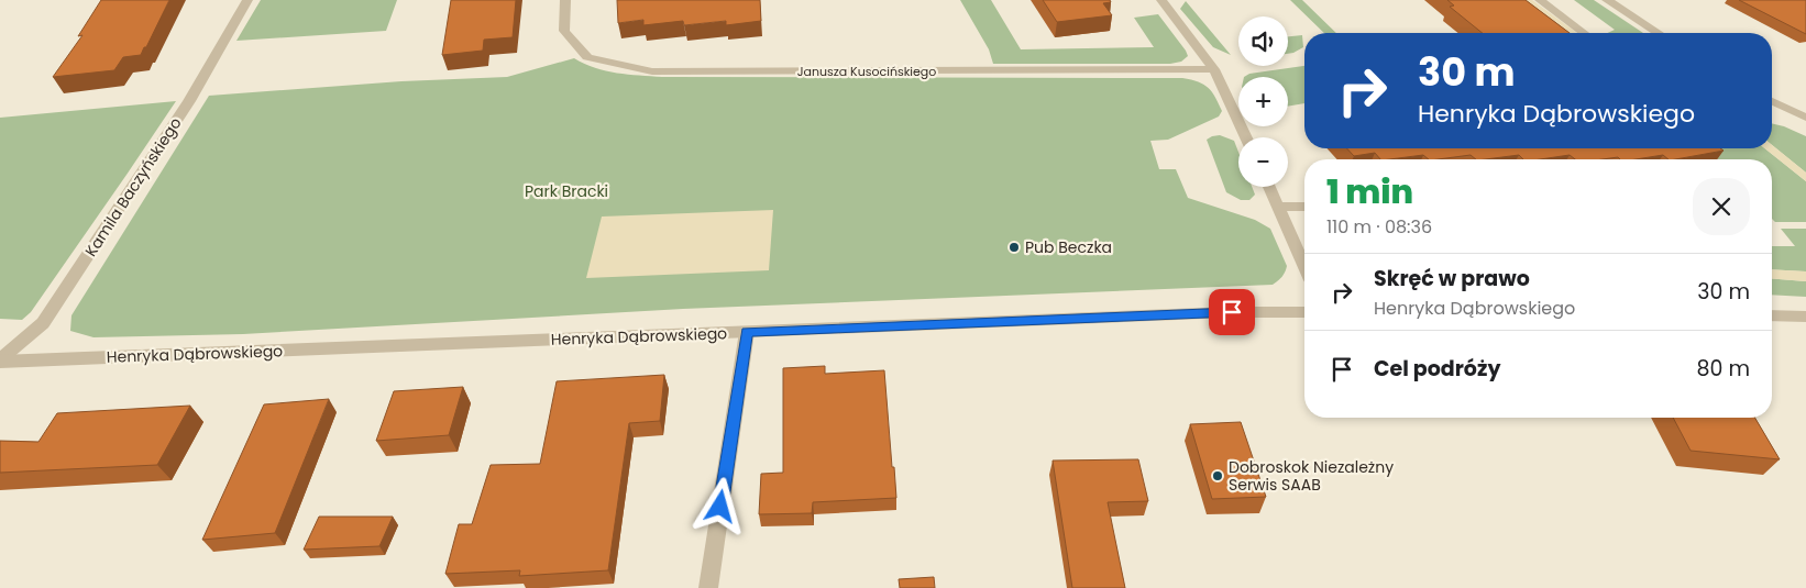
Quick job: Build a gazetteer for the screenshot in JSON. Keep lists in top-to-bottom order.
{
  "streets": {
    "street": ["Janusza Kusocińskiego", "Kamila Baczyńskiego", "Henryka Dąbrowskiego"]
  },
  "crossings": [
    ["Kamila Baczyńskiego", "Henryka Dąbrowskiego"]
  ],
  "parks": ["Park Bracki"],
  "places": ["Pub Beczka", "Dobroskok Niezależny Serwis SAAB"],
  "page": {
    "map_buttons": ["+", "−"],
    "turn": ["30 m", "Henryka Dąbrowskiego"],
    "heading": ["1 min", "110 m · 08:36"],
    "list": [
      {
        "name": "Skręć w prawo",
        "note": "Henryka Dąbrowskiego",
        "value": "30 m"
      },
      {
        "name": "Cel podróży",
        "value": "80 m"
      }
    ]
  }
}
